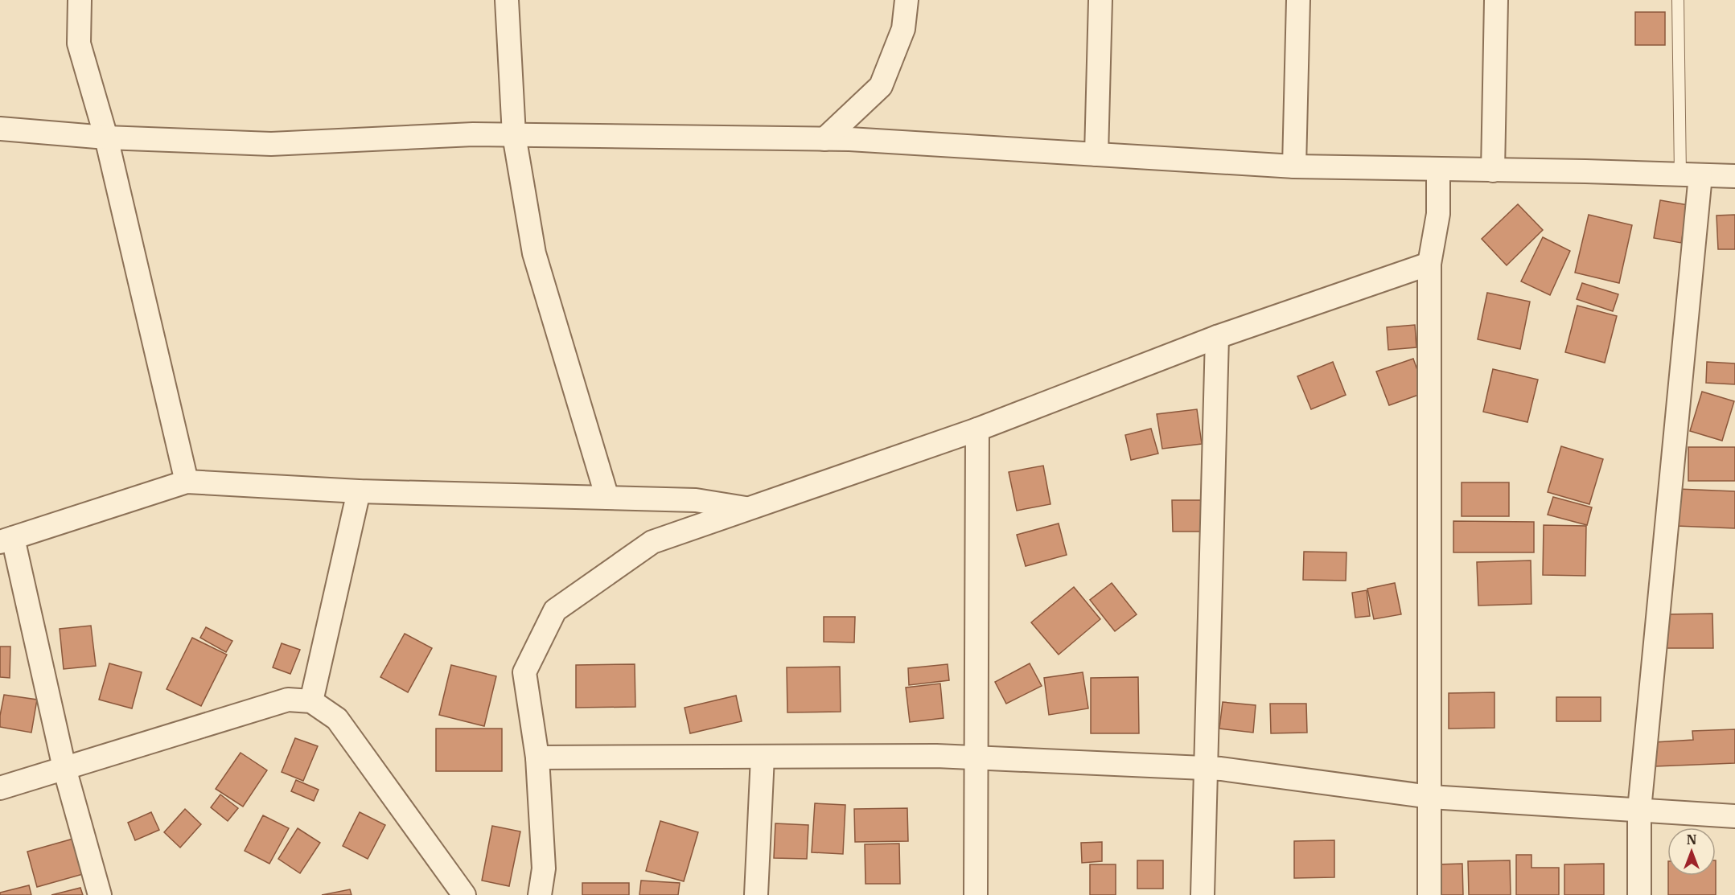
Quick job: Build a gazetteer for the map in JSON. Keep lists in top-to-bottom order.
{
  "north": "top"
}
